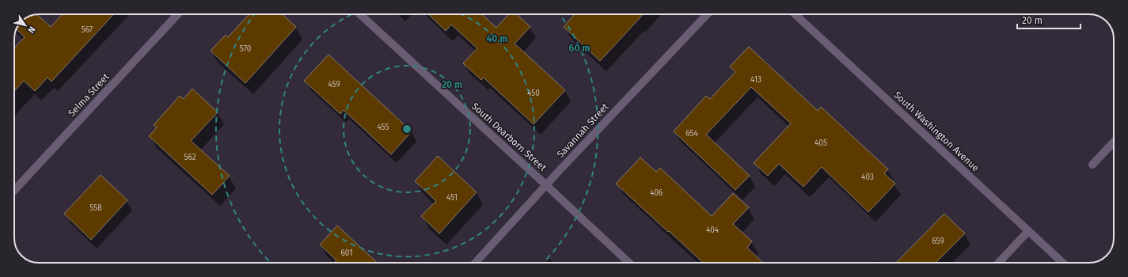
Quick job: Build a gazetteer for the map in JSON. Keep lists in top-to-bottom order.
{
  "streets": {
    "street": [
      "Selma Street",
      "Savannah Street",
      "South Washington Avenue",
      "South Dearborn Street"
    ]
  },
  "crossings": [
    ["Savannah Street", "South Dearborn Street"]
  ],
  "house_numbers": [
    "567",
    "570",
    "413",
    "459",
    "450",
    "455",
    "654",
    "405",
    "562",
    "403",
    "406",
    "451",
    "558",
    "404",
    "659",
    "601"
  ],
  "scale_bar": "20 m",
  "north": "bottom right",
  "rings": ["40 m", "60 m", "20 m"]
}
